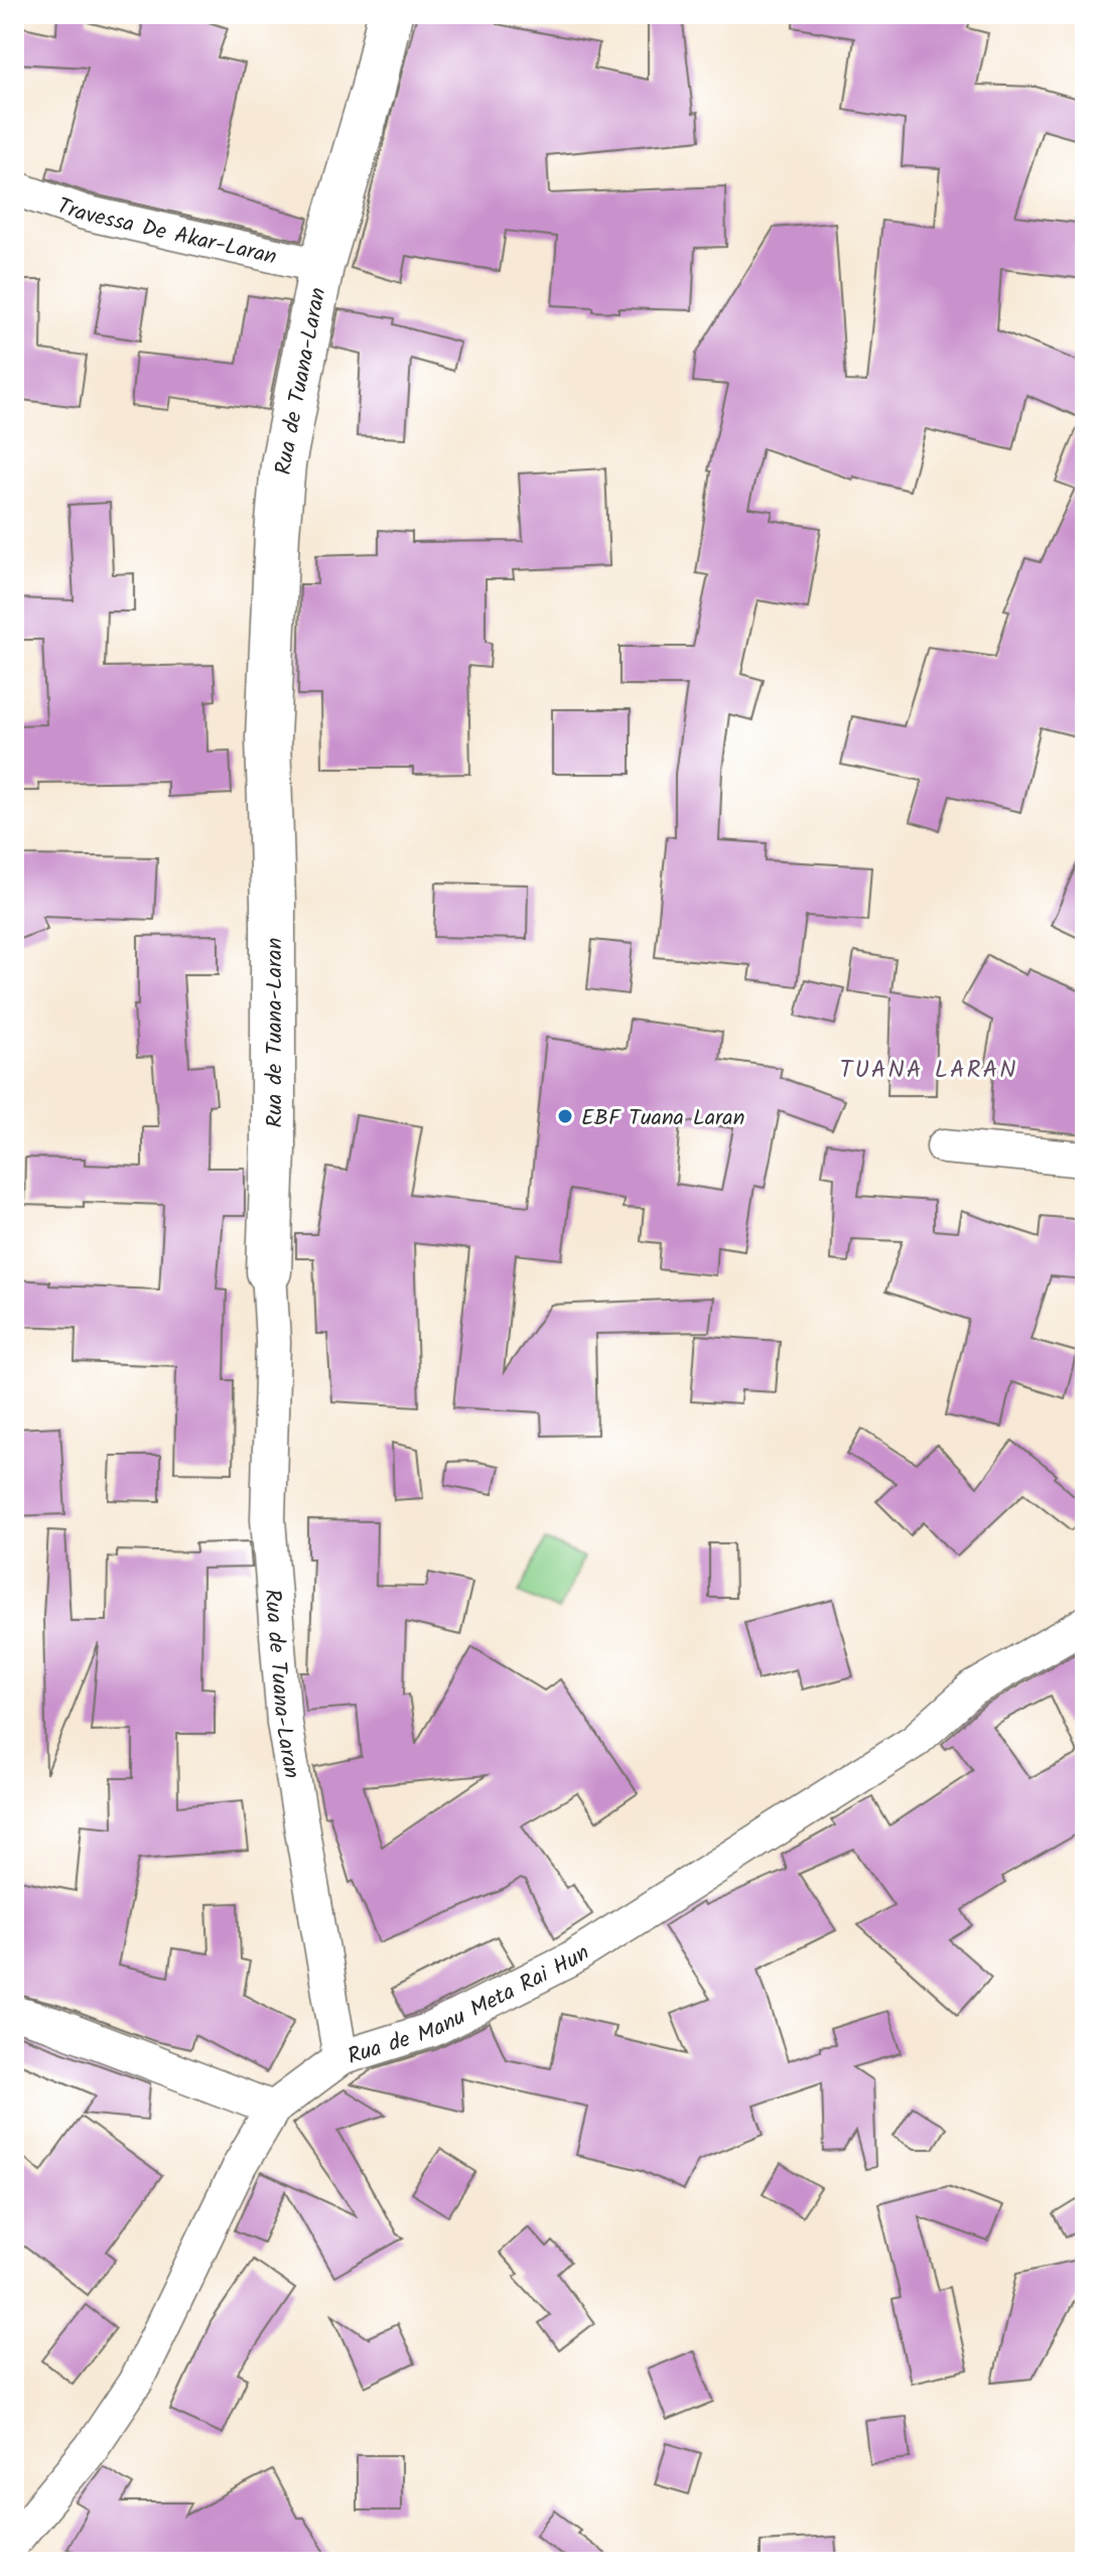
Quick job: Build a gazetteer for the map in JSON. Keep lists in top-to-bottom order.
{
  "streets": {
    "street": ["Travessa De Akar-Laran", "Rua de Tuana-Laran", "Rua de Manu Meta Rai Hun"]
  },
  "crossings": [
    ["Travessa De Akar-Laran", "Rua de Tuana-Laran"],
    ["Rua de Tuana-Laran", "Rua de Manu Meta Rai Hun"]
  ],
  "districts": ["TUANA LARAN"],
  "places": ["EBF Tuana Laran"]
}
